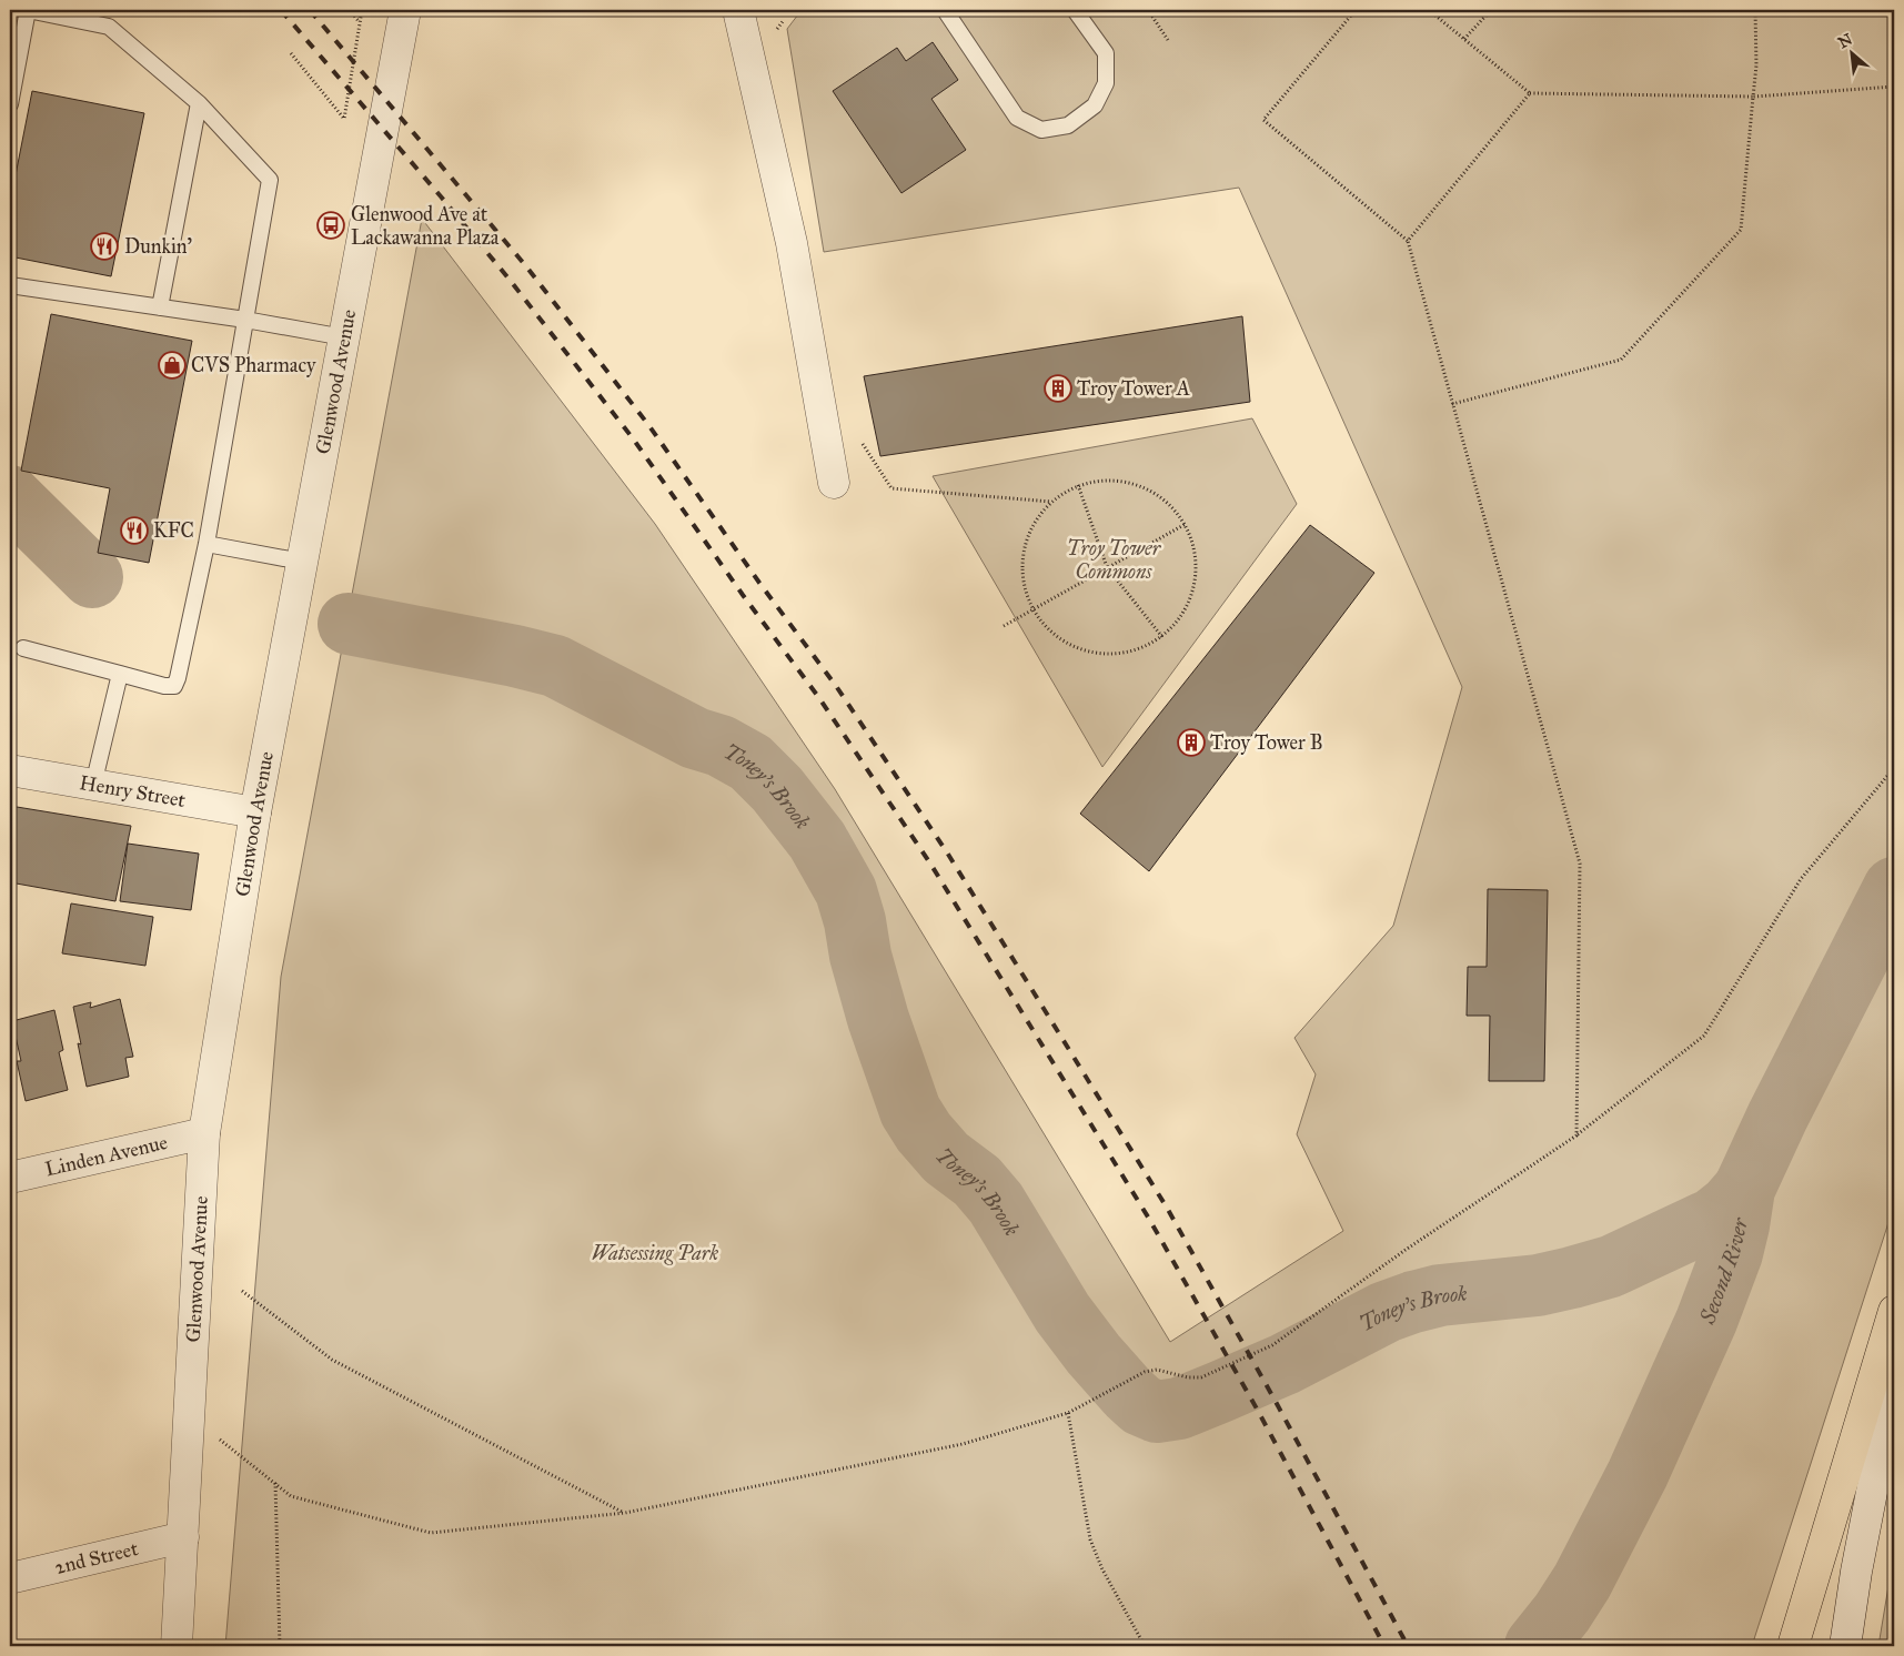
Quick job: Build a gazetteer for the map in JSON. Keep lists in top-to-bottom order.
{
  "streets": {
    "street": [
      "Glenwood Avenue",
      "Henry Street",
      "Linden Avenue",
      "2nd Street"
    ]
  },
  "crossings": [
    ["Glenwood Avenue", "Henry Street"],
    ["Glenwood Avenue", "Linden Avenue"],
    ["Glenwood Avenue", "2nd Street"]
  ],
  "water": ["Toney's Brook", "Second River"],
  "parks": ["Troy Tower Commons", "Watsessing Park"],
  "places": {
    "bus stop": ["Glenwood Ave at Lackawanna Plaza"],
    "restaurant": ["Dunkin'", "KFC"],
    "shop": ["CVS Pharmacy"],
    "building": ["Troy Tower A", "Troy Tower B"]
  },
  "north": "top left"
}
